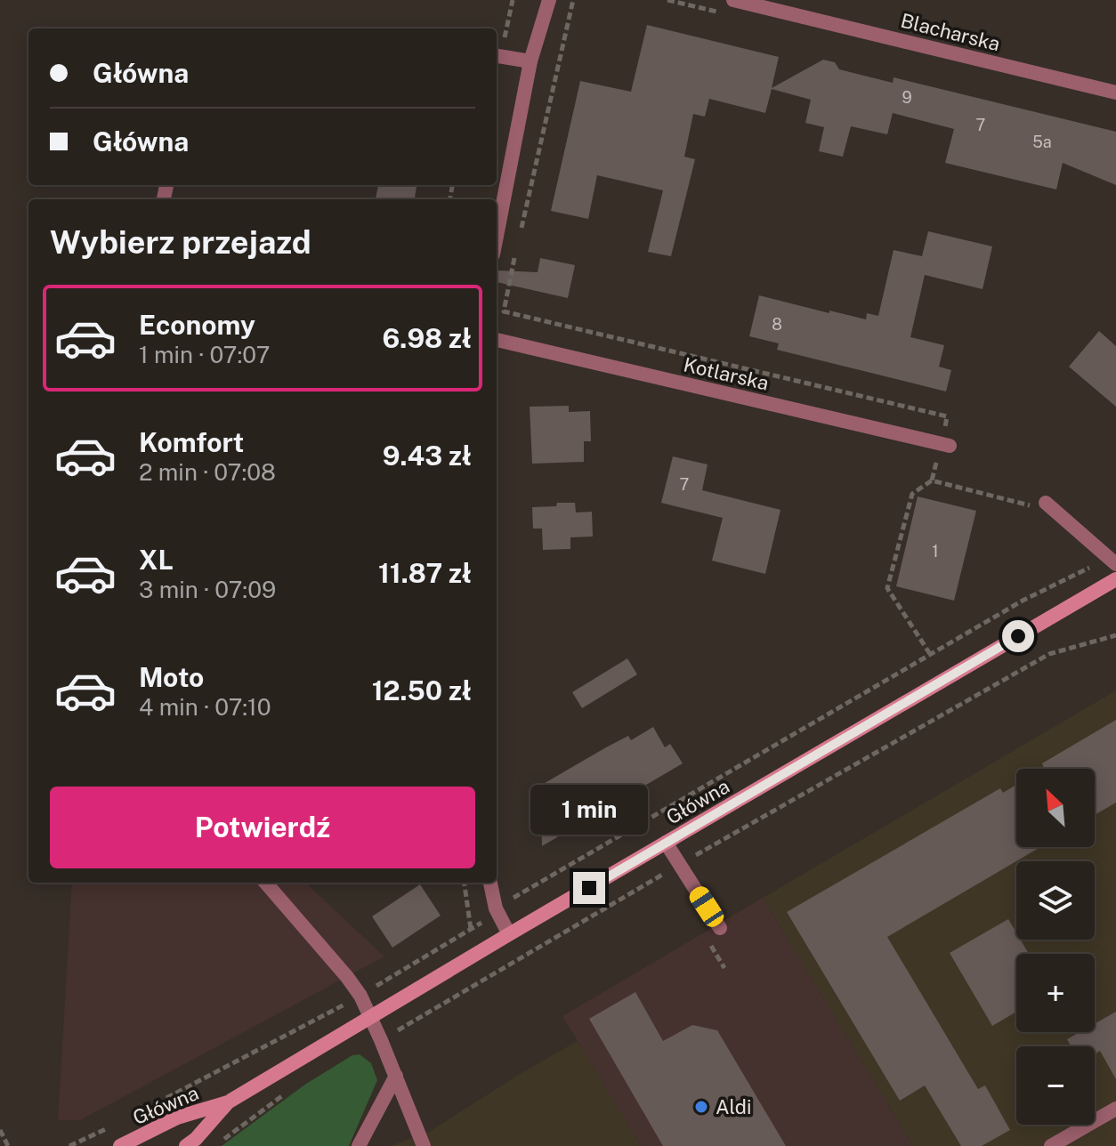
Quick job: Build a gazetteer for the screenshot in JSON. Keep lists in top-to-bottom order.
{
  "streets": {
    "street": ["Blacharska", "Kotlarska", "Główna"]
  },
  "places": ["Aldi"],
  "house_numbers": [
    "9",
    "7",
    "5a",
    "8",
    "7",
    "1"
  ],
  "north": "top left",
  "page": {
    "banner": ["Główna", "Główna"],
    "heading": "Wybierz przejazd",
    "list": [
      {
        "name": "Economy",
        "note": "1 min · 07:07",
        "value": "6.98 zł"
      },
      {
        "name": "Komfort",
        "note": "2 min · 07:08",
        "value": "9.43 zł"
      },
      {
        "name": "XL",
        "note": "3 min · 07:09",
        "value": "11.87 zł"
      },
      {
        "name": "Moto",
        "note": "4 min · 07:10",
        "value": "12.50 zł"
      }
    ],
    "map_buttons": ["+", "−"],
    "buttons": "Potwierdź",
    "bubble": "1 min"
  }
}
